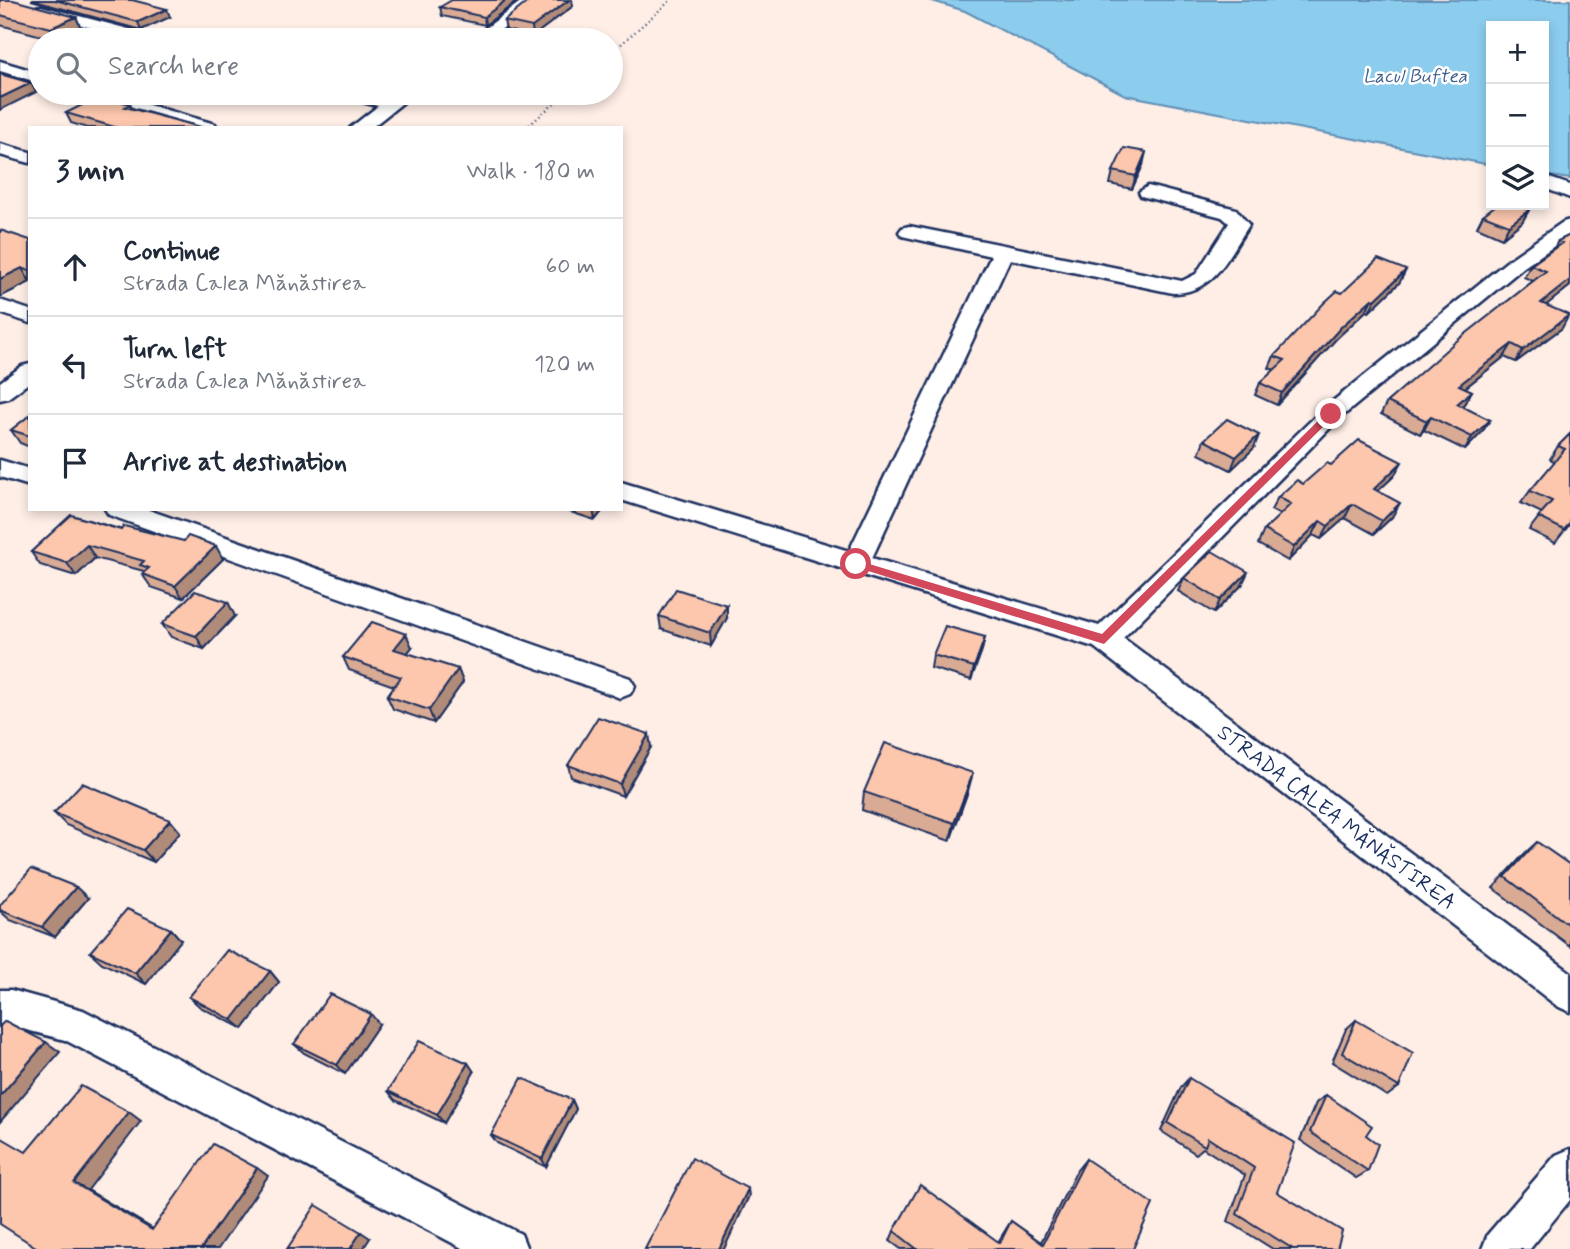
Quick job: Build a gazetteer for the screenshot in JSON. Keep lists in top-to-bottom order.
{
  "streets": {
    "street": ["STRADA CALEA MĂNĂSTIREA"]
  },
  "water": ["Lacul Buftea"],
  "page": {
    "map_buttons": ["+", "−"],
    "search": "Search here",
    "heading": ["3 min", "Walk · 180 m"],
    "list": [
      ["Continue", "Strada Calea Mănăstirea", "60 m"],
      ["Turn left", "Strada Calea Mănăstirea", "120 m"],
      "Arrive at destination"
    ]
  }
}
